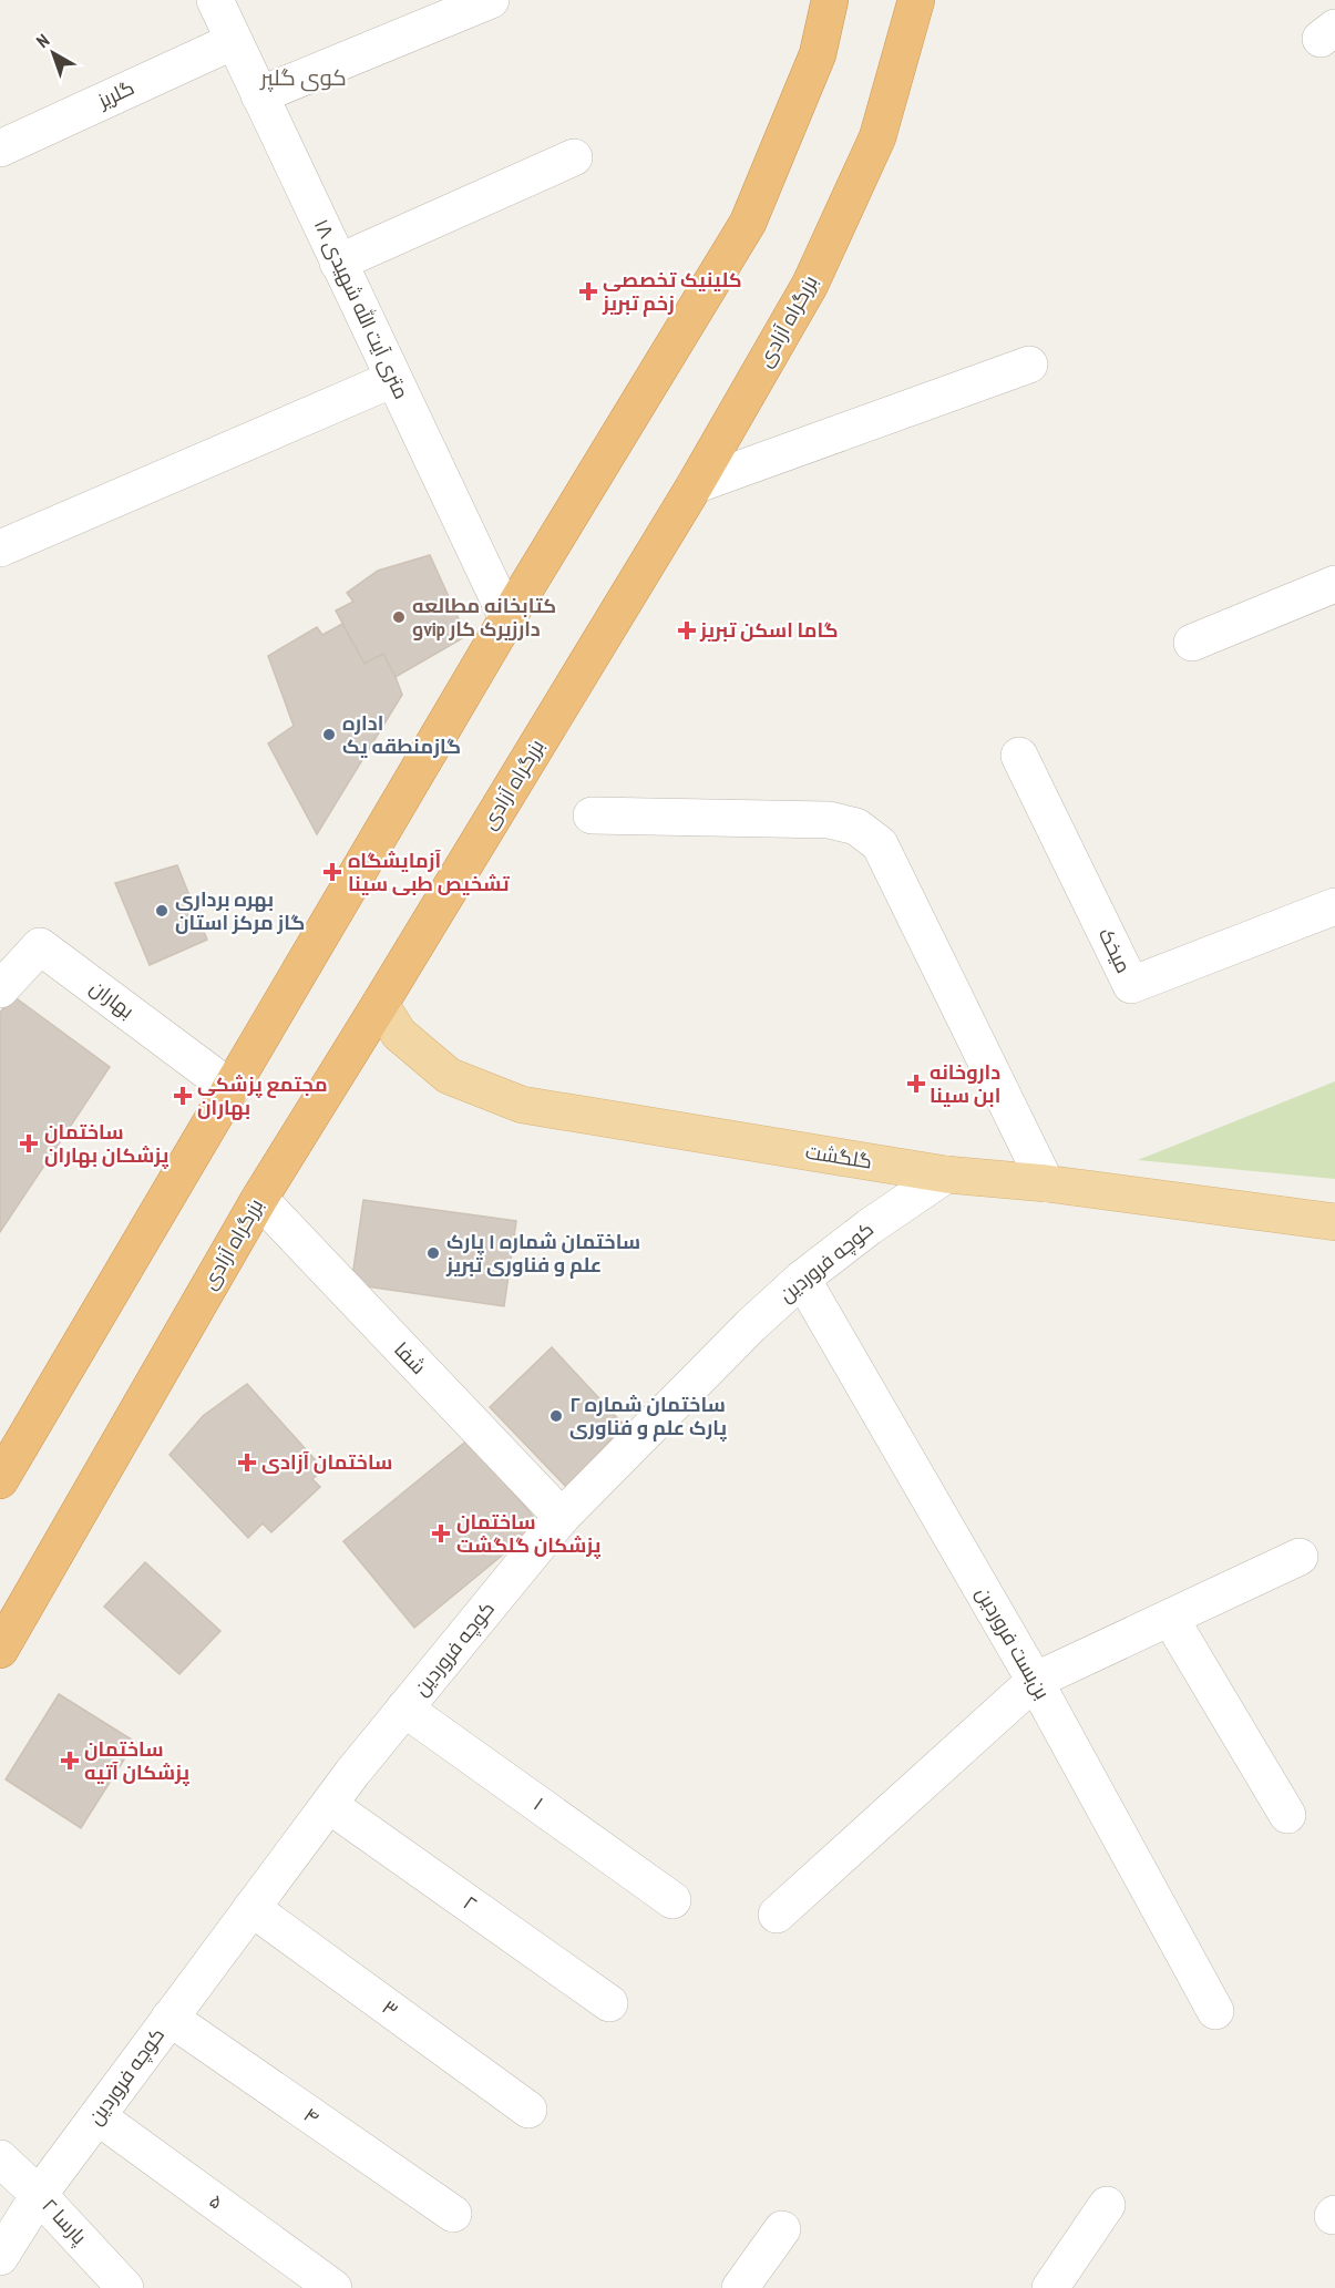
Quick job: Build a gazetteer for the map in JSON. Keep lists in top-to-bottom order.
{
  "streets": {
    "highway": ["بزرگراه آزادی"],
    "main road": ["گلگشت"],
    "street": [
      "گلریز",
      "۱۸ متری آیت الله شهیدی",
      "میخک",
      "بهاران",
      "کوچه فروردین",
      "شفا",
      "بن‌بست فروردین",
      "۱",
      "۲",
      "۳",
      "۴",
      "۵",
      "پارسا ۲"
    ]
  },
  "crossings": [
    ["گلریز", "۱۸ متری آیت الله شهیدی"],
    ["بزرگراه آزادی", "گلگشت"],
    ["بزرگراه آزادی", "شفا"],
    ["گلگشت", "کوچه فروردین"],
    ["کوچه فروردین", "شفا"],
    ["کوچه فروردین", "بن‌بست فروردین"],
    ["کوچه فروردین", "۱"],
    ["کوچه فروردین", "۲"],
    ["کوچه فروردین", "۳"],
    ["کوچه فروردین", "۴"],
    ["کوچه فروردین", "۵"],
    ["کوچه فروردین", "پارسا ۲"]
  ],
  "districts": ["کوی گلپر"],
  "places": {
    "health": [
      "کلینیک تخصصی زخم تبریز",
      "گاما اسکن تبریز",
      "آزمایشگاه تشخیص طبی سینا",
      "داروخانه ابن سینا",
      "مجتمع پزشکی بهاران",
      "ساختمان پزشکان بهاران",
      "ساختمان آزادی",
      "ساختمان پزشکان گلگشت",
      "ساختمان پزشکان آتیه"
    ],
    "other": [
      "کتابخانه مطالعه وvip دارزیرک کار",
      "اداره گازمنطقه یک",
      "بهره برداری گاز مرکز استان",
      "ساختمان شماره ۱ پارک علم و فناوری تبریز",
      "ساختمان شماره ۲ پارک علم و فناوری"
    ]
  },
  "north": "top left"
}
